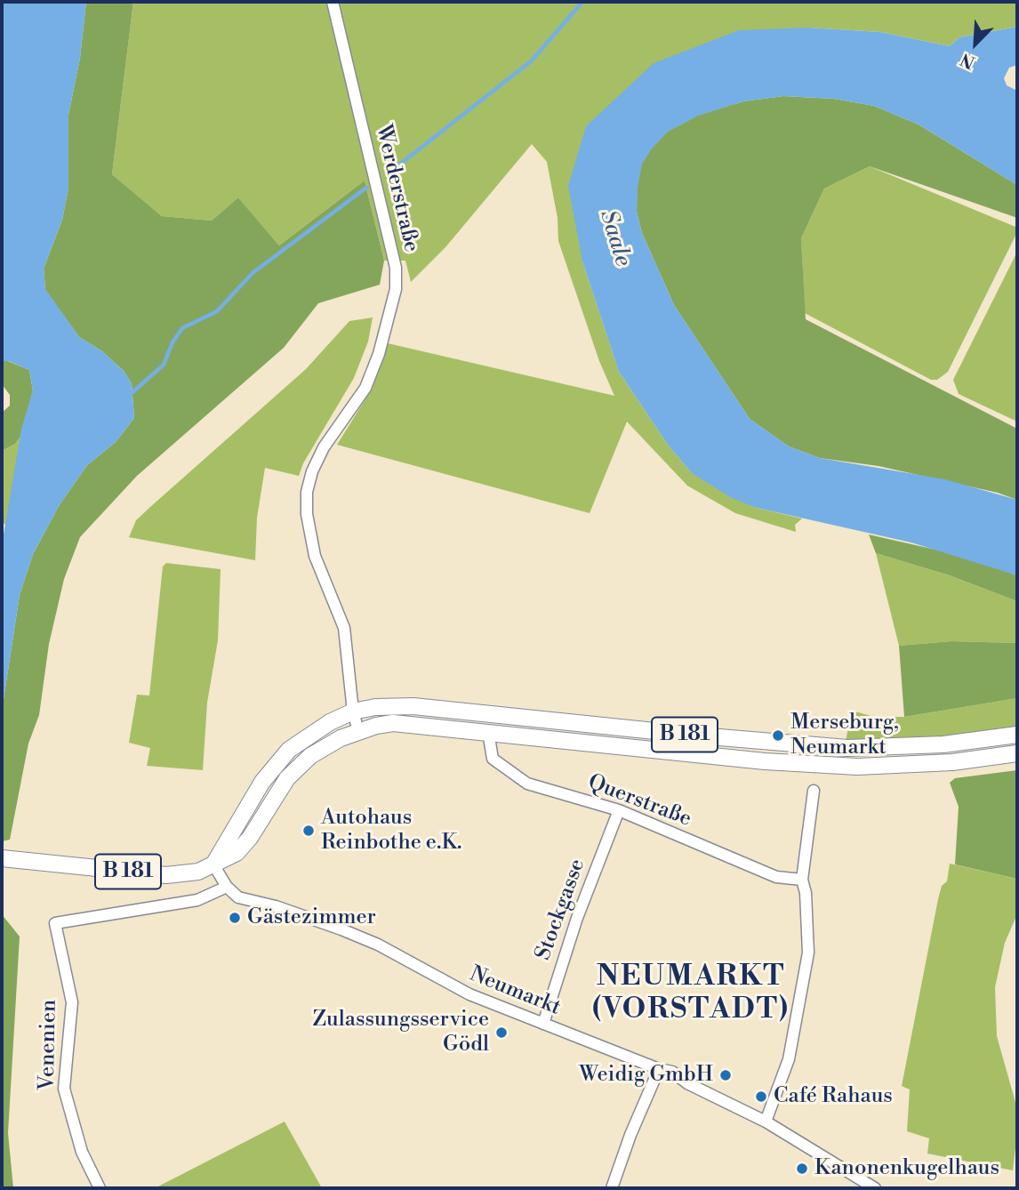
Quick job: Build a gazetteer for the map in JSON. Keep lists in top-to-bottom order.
{
  "streets": {
    "main road": ["B 181"],
    "street": [
      "Werderstraße",
      "Querstraße",
      "Stockgasse",
      "Neumarkt",
      "Venenien"
    ]
  },
  "crossings": [
    ["Werderstraße", "B 181"],
    ["B 181", "Querstraße"],
    ["Querstraße", "Stockgasse"],
    ["Stockgasse", "Neumarkt"],
    ["Neumarkt", "Venenien"]
  ],
  "districts": ["NEUMARKT (VORSTADT)"],
  "water": ["Saale"],
  "places": [
    "Merseburg, Neumarkt",
    "Autohaus Reinbothe e.K.",
    "Gästezimmer",
    "Zulassungsservice Gödl",
    "Weidig GmbH",
    "Café Rahaus",
    "Kanonenkugelhaus"
  ],
  "north": "bottom left"
}
